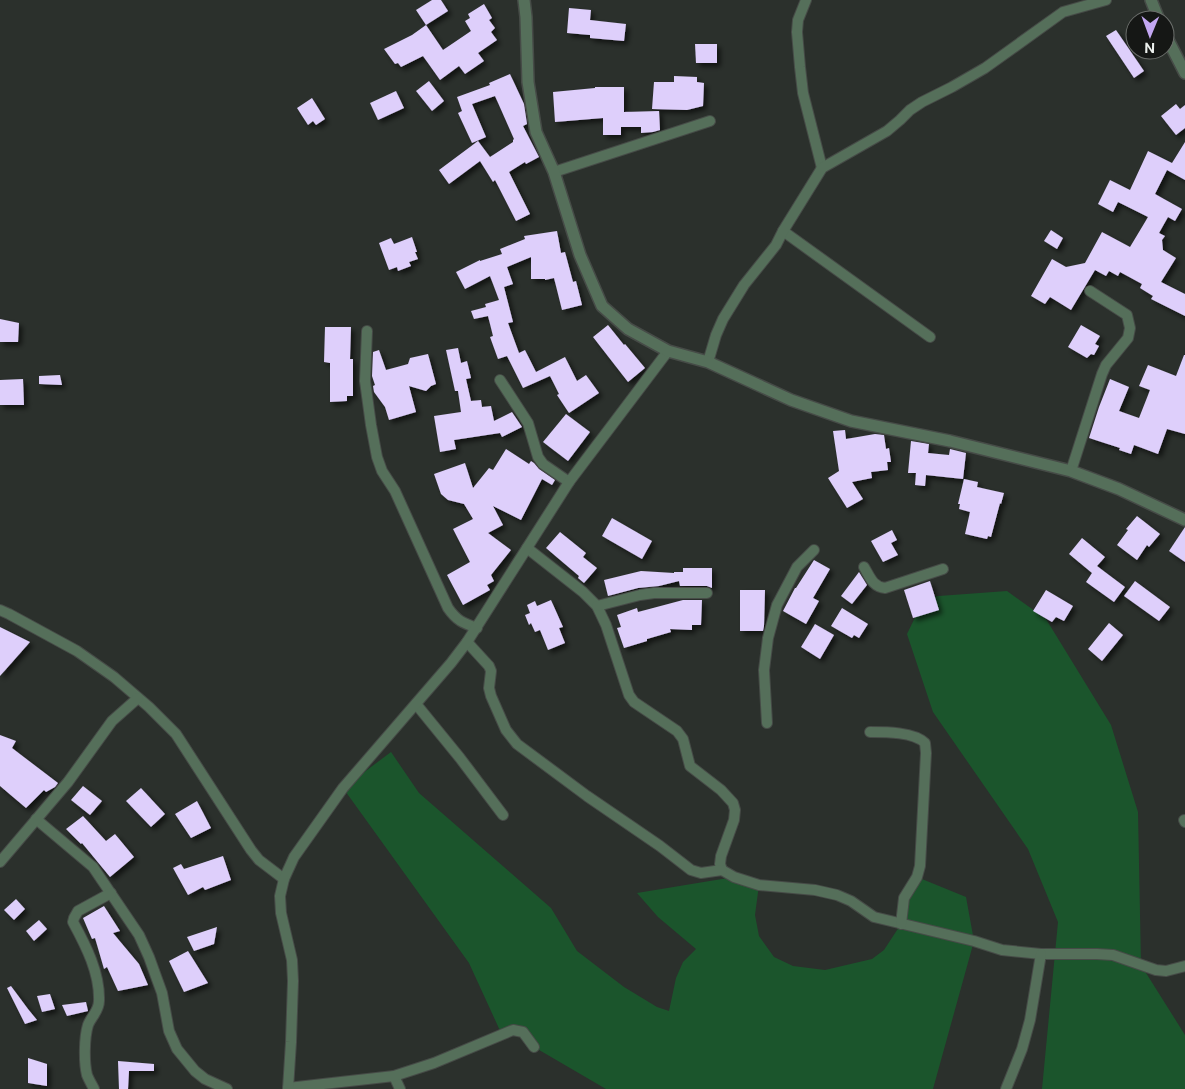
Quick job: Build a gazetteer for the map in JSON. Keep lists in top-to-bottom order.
{
  "north": "bottom"
}
